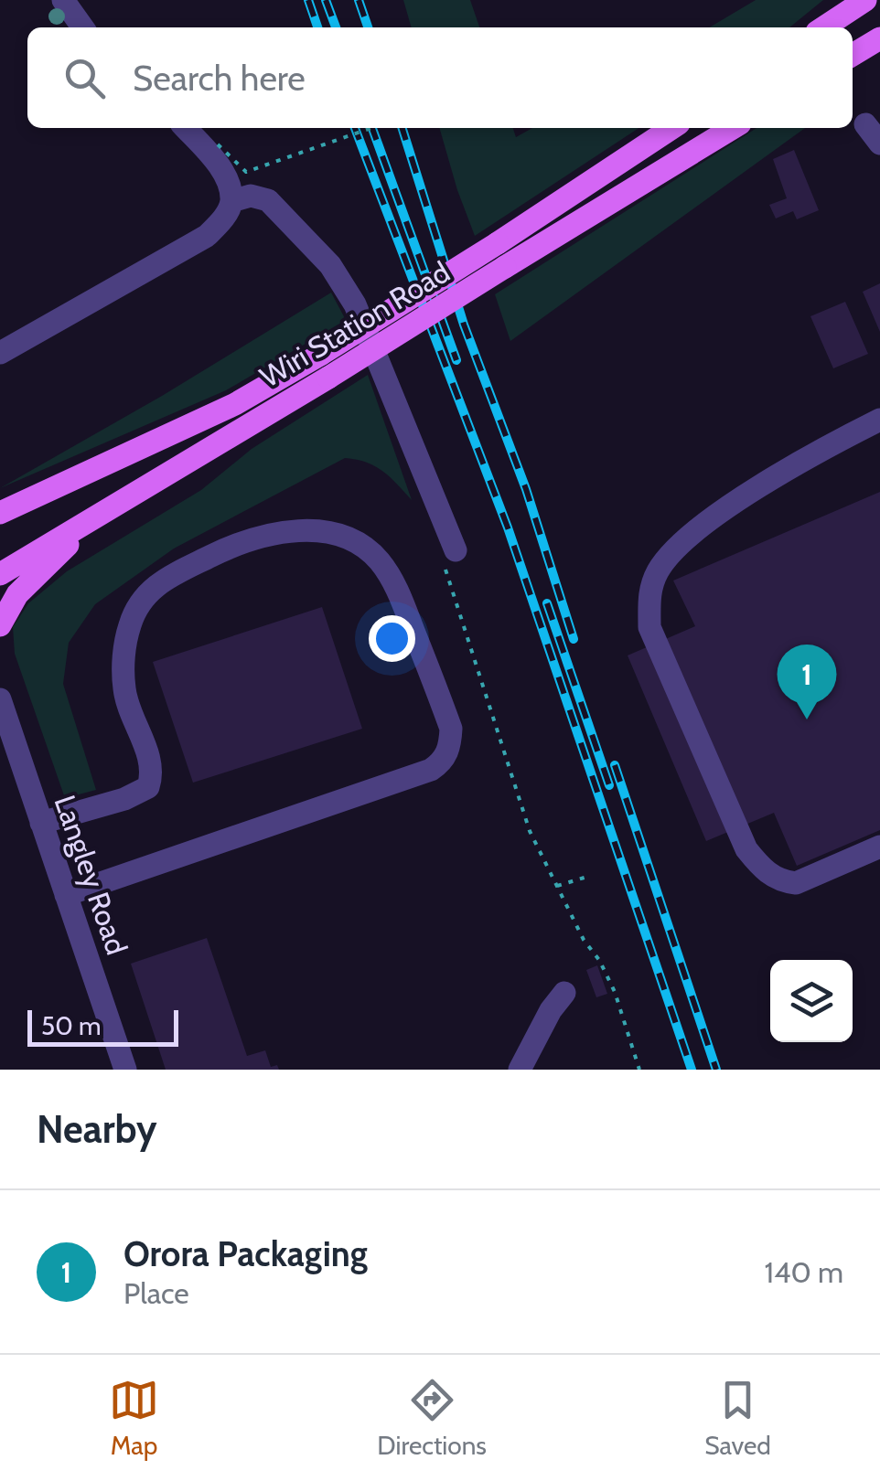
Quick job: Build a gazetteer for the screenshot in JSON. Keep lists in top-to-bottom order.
{
  "streets": {
    "main road": ["Wiri Station Road"],
    "street": ["Langley Road"]
  },
  "scale_bar": "50 m",
  "page": {
    "search": "Search here",
    "pins": "1",
    "scale": "50 m",
    "heading": "Nearby",
    "list": [
      {
        "mark": "1",
        "name": "Orora Packaging",
        "note": "Place",
        "value": "140 m"
      }
    ],
    "nav": ["Map", "Directions", "Saved"]
  }
}
